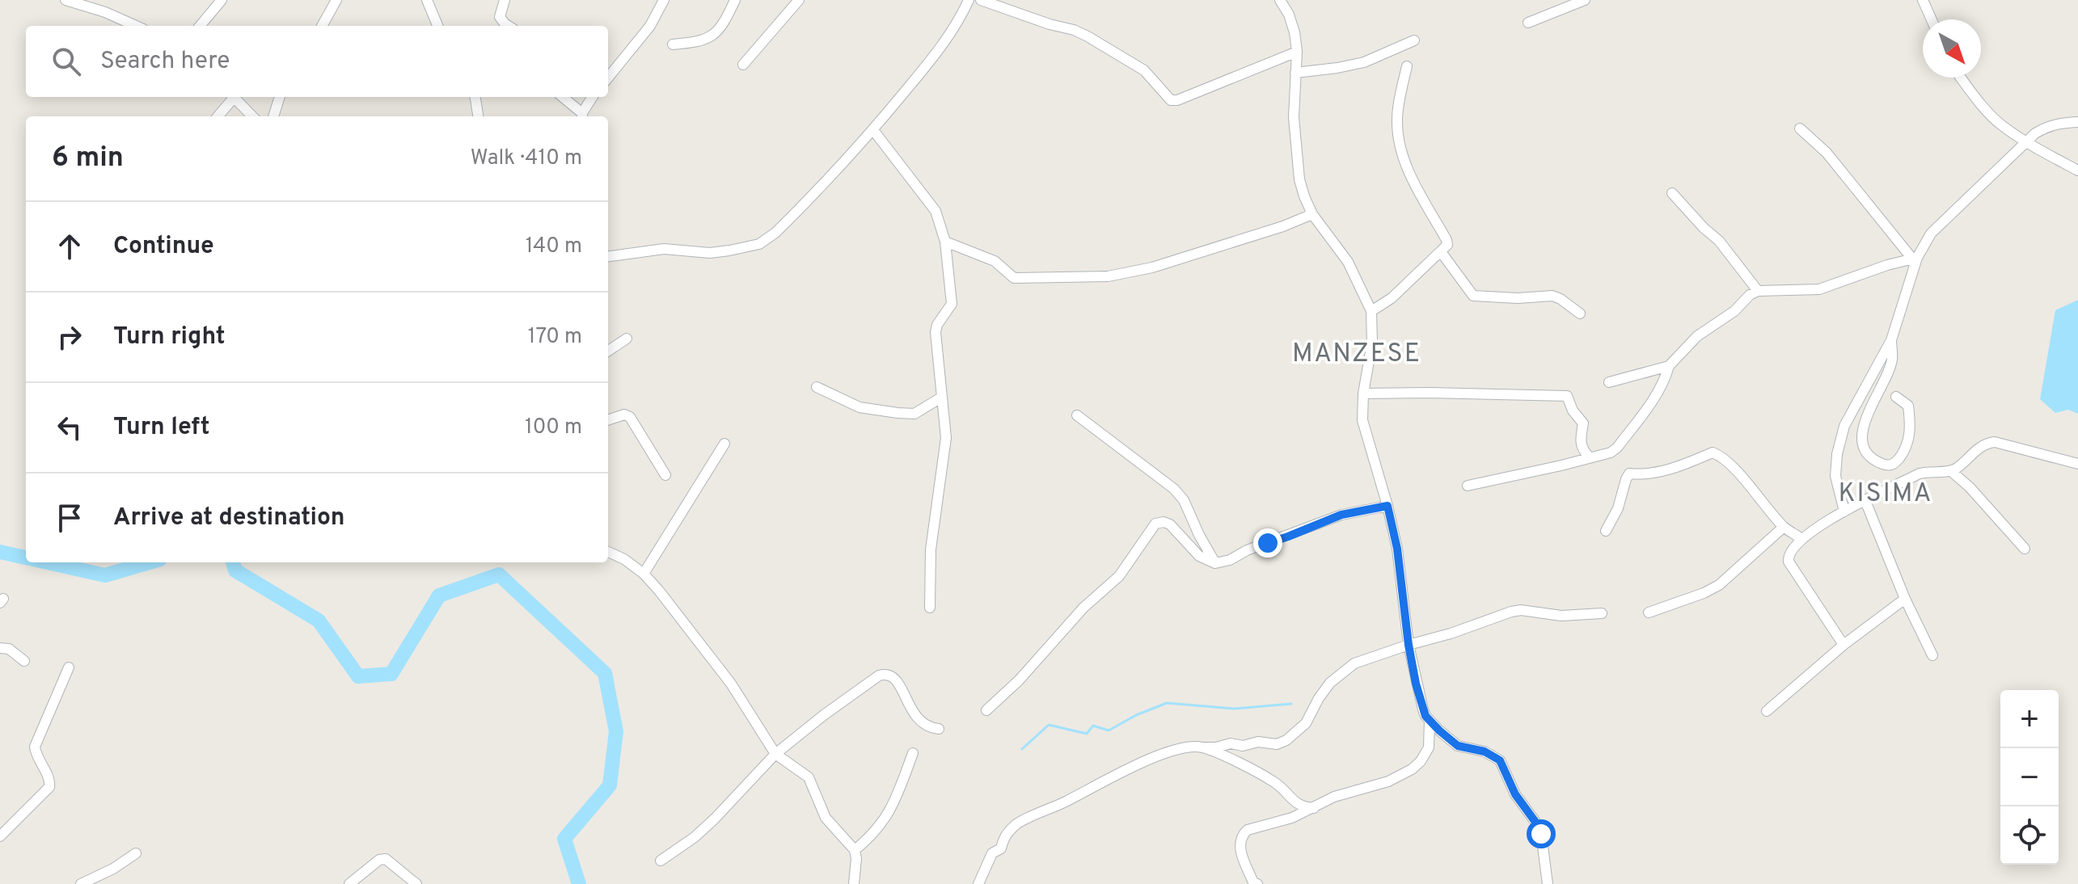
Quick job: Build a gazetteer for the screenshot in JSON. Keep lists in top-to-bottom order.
{
  "districts": ["MANZESE", "KISIMA"],
  "north": "bottom right",
  "page": {
    "search": "Search here",
    "heading": ["6 min", "Walk · 410 m"],
    "list": [
      ["Continue", "140 m"],
      ["Turn right", "170 m"],
      ["Turn left", "100 m"],
      "Arrive at destination"
    ],
    "map_buttons": ["+", "−"]
  }
}
